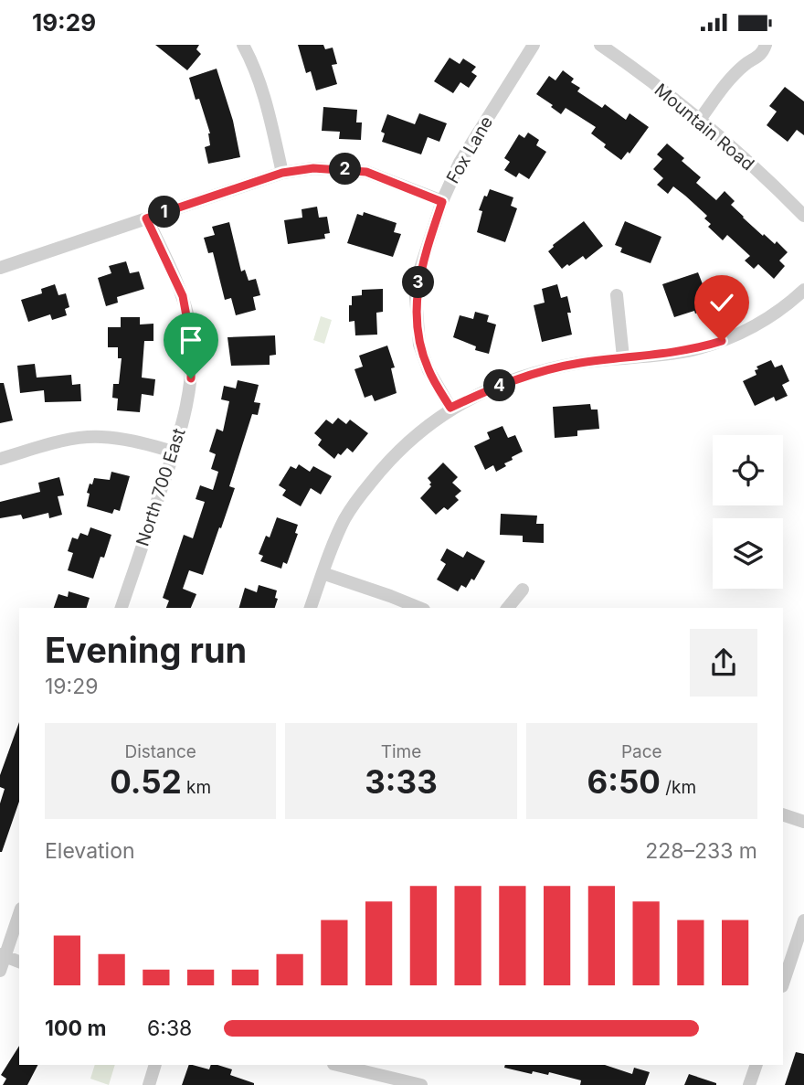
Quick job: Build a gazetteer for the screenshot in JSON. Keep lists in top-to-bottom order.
{
  "streets": {
    "street": ["Mountain Road", "Fox Lane", "North 700 East"]
  },
  "page": {
    "status": "19:29",
    "pins": [
      "2",
      "1",
      "3",
      "4"
    ],
    "heading": ["Evening run", "19:29"],
    "stats": [
      ["Distance", "0.52 km"],
      ["Time", "3:33"],
      ["Pace", "6:50 /km"]
    ],
    "chart": ["Elevation", "228–233 m"],
    "list": [
      {
        "name": "100 m",
        "note": "6:38"
      }
    ]
  }
}
